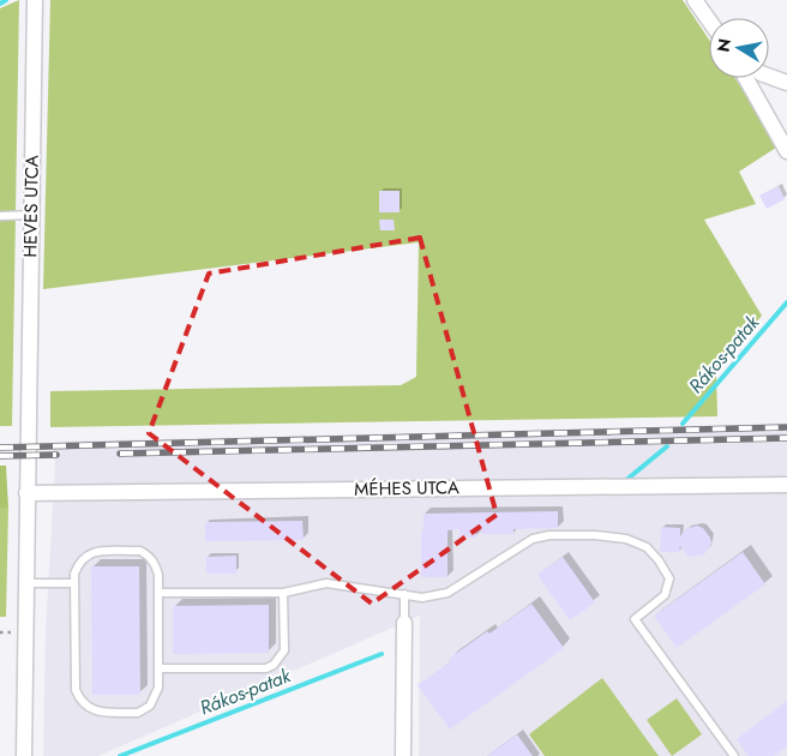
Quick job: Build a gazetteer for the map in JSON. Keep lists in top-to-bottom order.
{
  "streets": {
    "street": ["HEVES UTCA", "MÉHES UTCA"]
  },
  "crossings": [
    ["HEVES UTCA", "MÉHES UTCA"]
  ],
  "water": ["Rákos-patak"],
  "north": "left"
}
